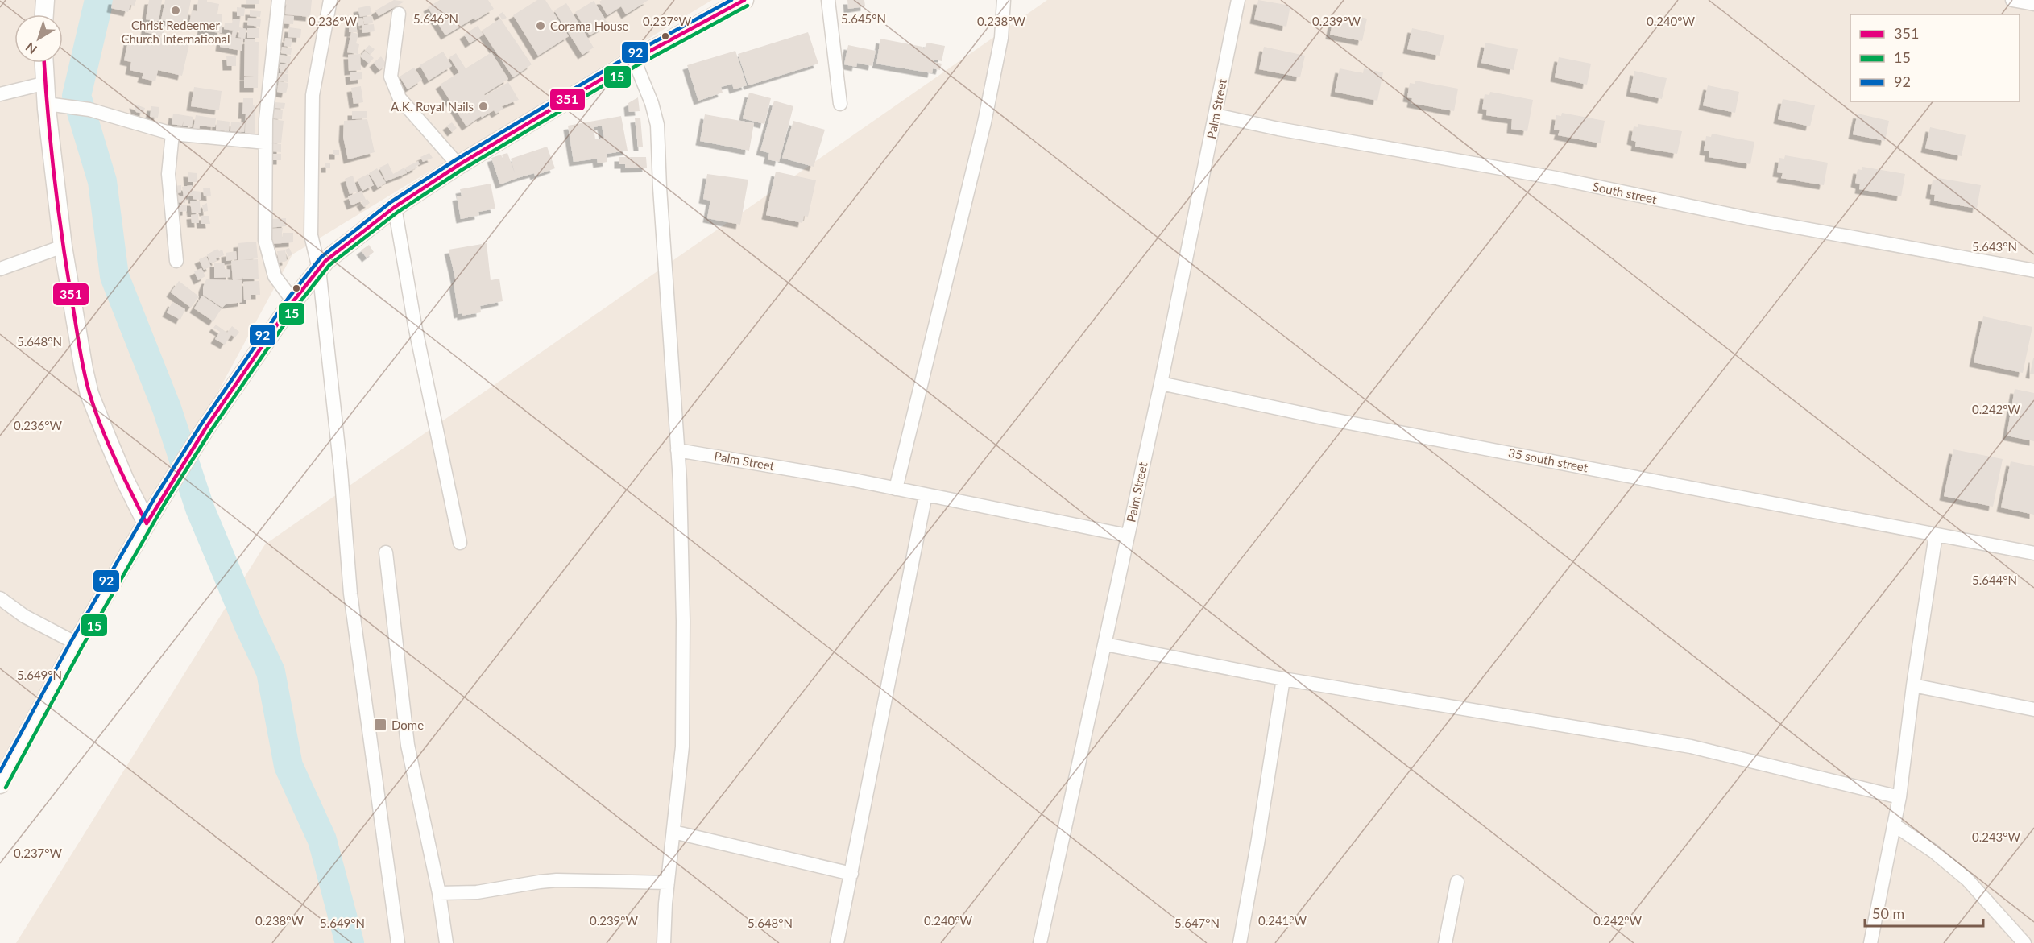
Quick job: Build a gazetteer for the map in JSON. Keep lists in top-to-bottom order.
{
  "streets": {
    "street": ["Palm Street", "South street", "35 south street"]
  },
  "crossings": [
    ["Palm Street", "South street"],
    ["Palm Street", "35 south street"]
  ],
  "places": {
    "other": ["Christ Redeemer Church International", "Corama House", "A.K. Royal Nails"],
    "transit": ["Dome"]
  },
  "lines": ["transit line 351", "transit line 92", "transit line 15"],
  "legend": ["351", "15", "92"],
  "scale_bar": "50 m",
  "north": "bottom left",
  "coordinates": [
    "5.646°N",
    "5.645°N",
    "0.240°W",
    "0.236°W",
    "0.237°W",
    "0.238°W",
    "0.239°W",
    "5.643°N",
    "5.648°N",
    "0.242°W",
    "5.644°N",
    "5.649°N",
    "0.243°W",
    "0.241°W",
    "5.647°N"
  ]
}
